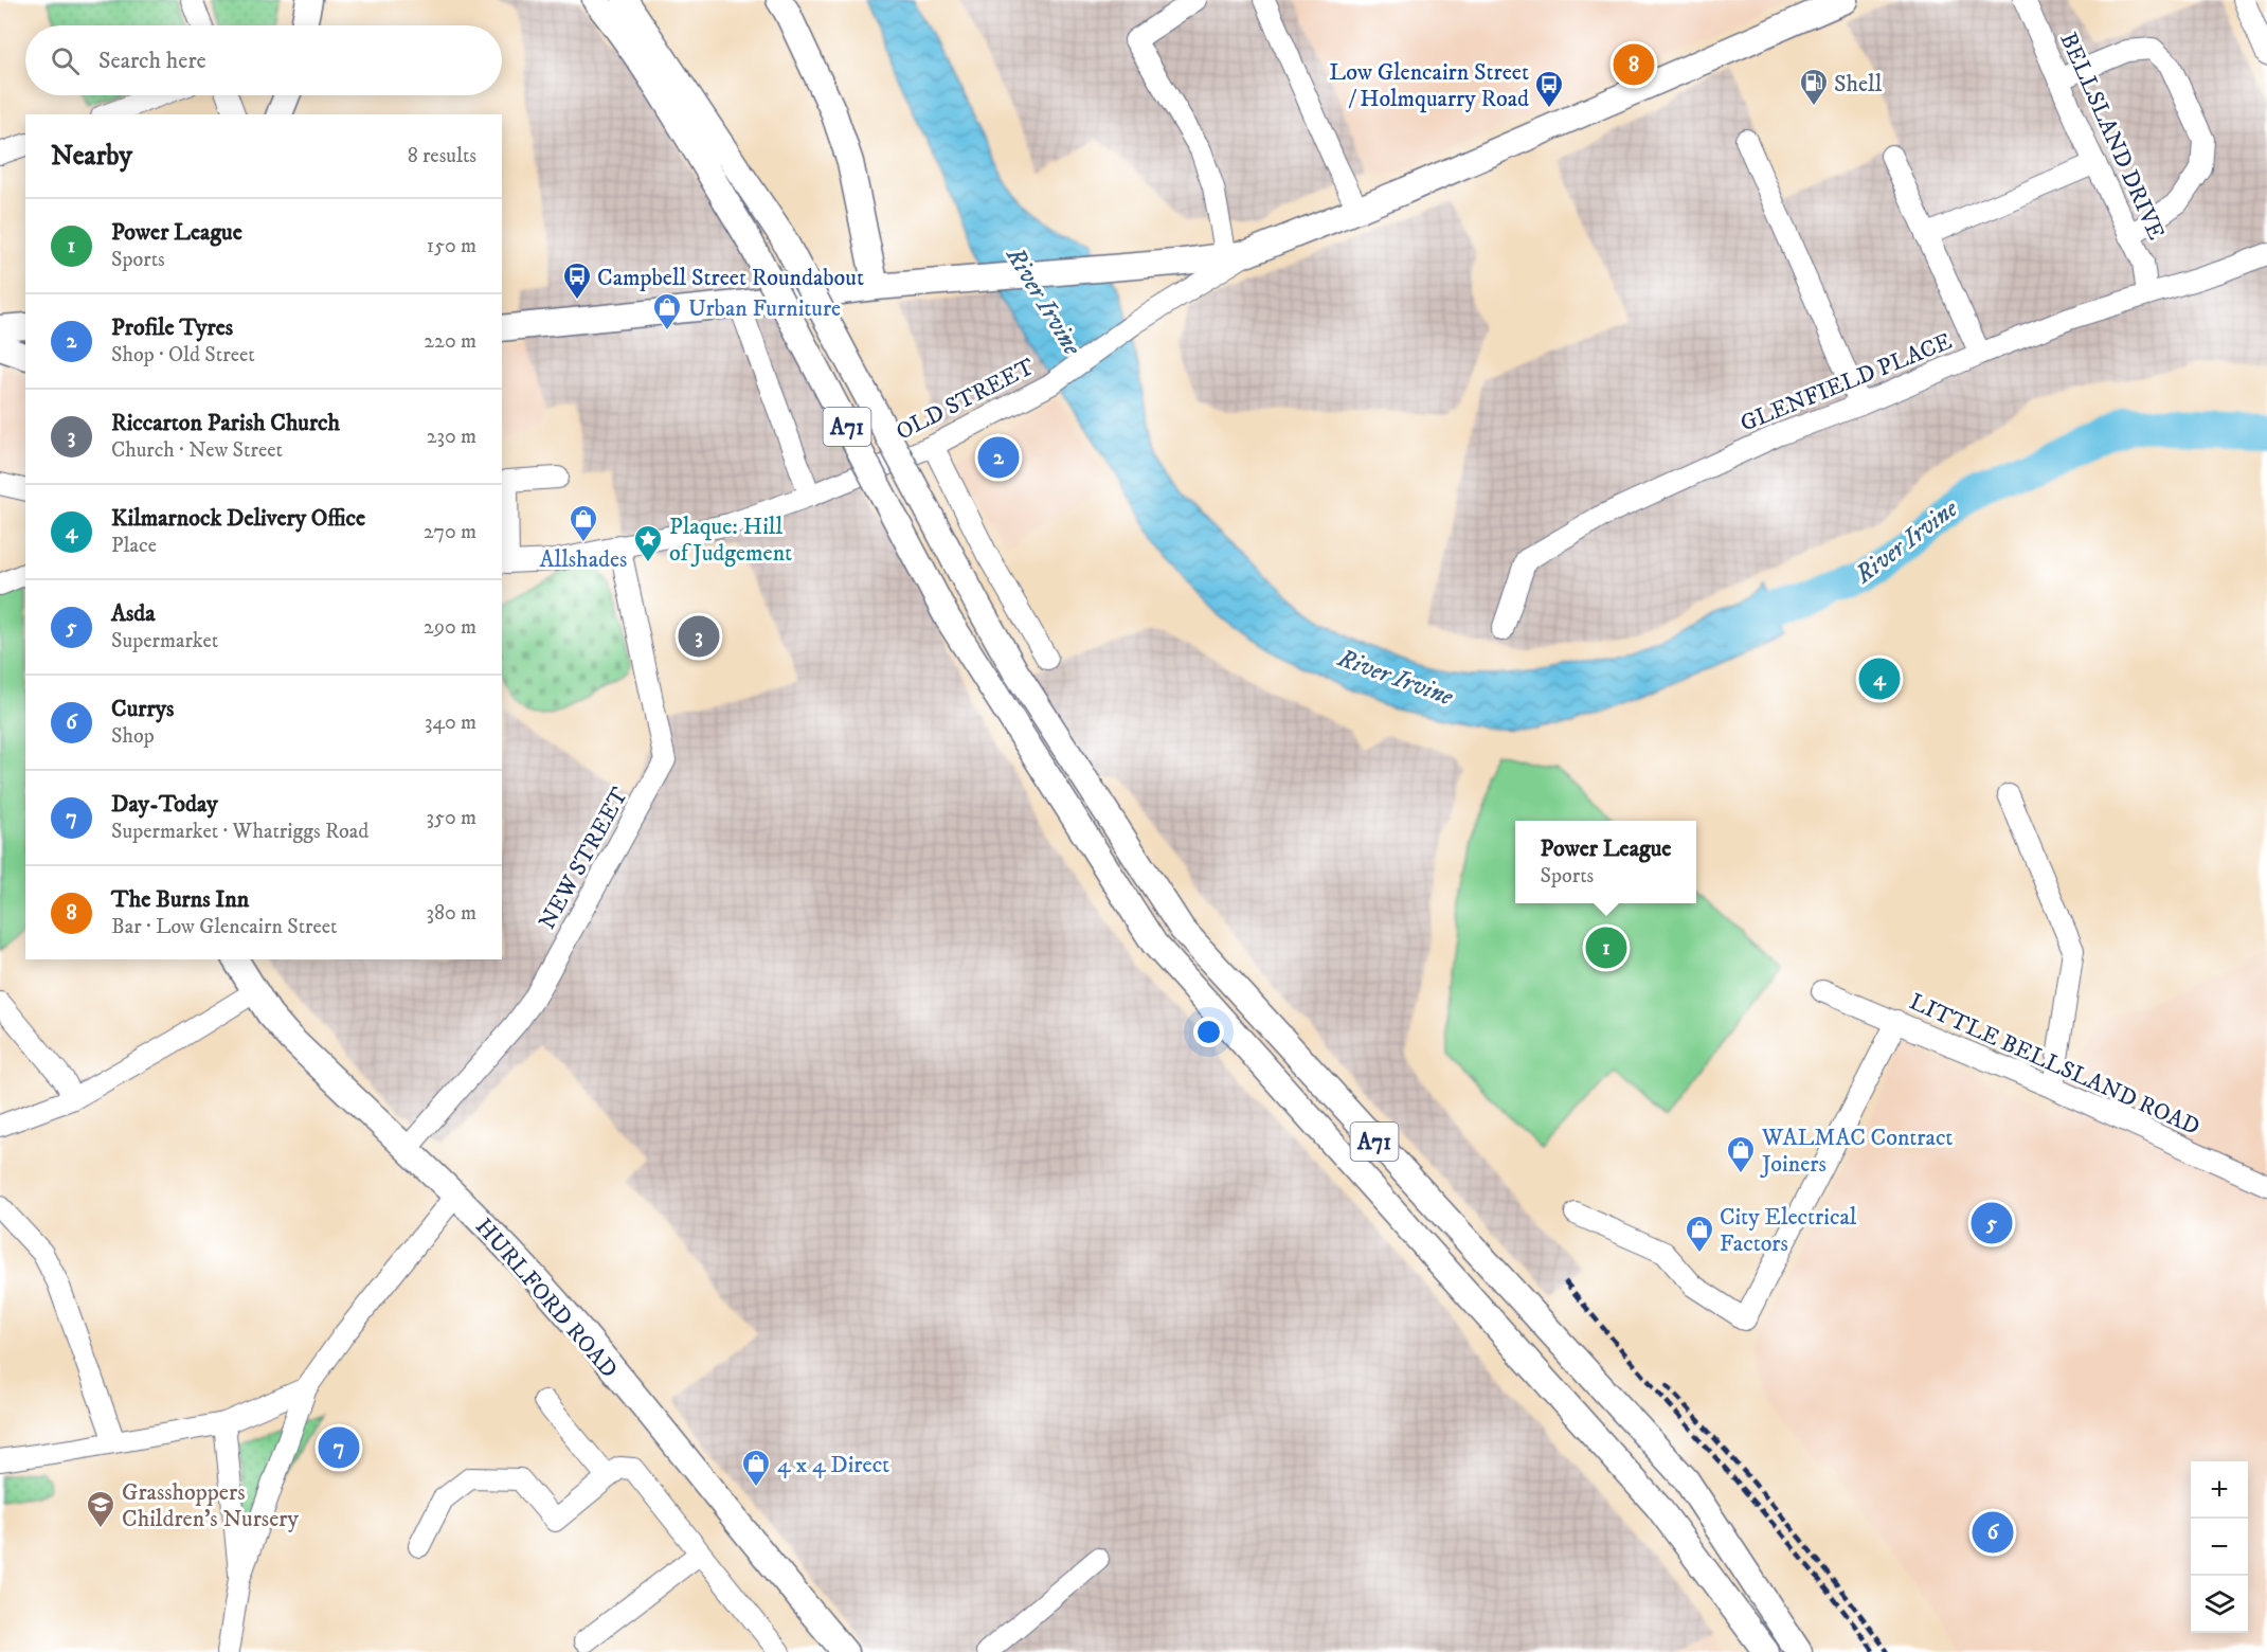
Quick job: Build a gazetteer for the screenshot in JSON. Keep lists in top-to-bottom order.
{
  "streets": {
    "main road": ["A71", "HURLFORD ROAD"],
    "street": [
      "BELLSLAND DRIVE",
      "GLENFIELD PLACE",
      "OLD STREET",
      "NEW STREET",
      "LITTLE BELLSLAND ROAD"
    ]
  },
  "crossings": [
    ["BELLSLAND DRIVE", "GLENFIELD PLACE"],
    ["OLD STREET", "NEW STREET"],
    ["NEW STREET", "HURLFORD ROAD"]
  ],
  "water": ["River Irvine"],
  "places": {
    "fuel station": ["Shell"],
    "bus stop": ["Low Glencairn Street / Holmquarry Road", "Campbell Street Roundabout"],
    "shop": [
      "Urban Furniture",
      "Allshades",
      "WALMAC Contract Joiners",
      "City Electrical Factors",
      "4 x 4 Direct"
    ],
    "place": ["Plaque: Hill of Judgement"],
    "school or university": ["Grasshoppers Children's Nursery"]
  },
  "page": {
    "search": "Search here",
    "pins": [
      "8",
      "2",
      "3",
      "4",
      "1",
      "5",
      "7",
      "6"
    ],
    "heading": ["Nearby", "8 results"],
    "list": [
      {
        "mark": "1",
        "name": "Power League",
        "note": "Sports",
        "value": "150 m"
      },
      {
        "mark": "2",
        "name": "Profile Tyres",
        "note": "Shop · Old Street",
        "value": "220 m"
      },
      {
        "mark": "3",
        "name": "Riccarton Parish Church",
        "note": "Church · New Street",
        "value": "230 m"
      },
      {
        "mark": "4",
        "name": "Kilmarnock Delivery Office",
        "note": "Place",
        "value": "270 m"
      },
      {
        "mark": "5",
        "name": "Asda",
        "note": "Supermarket",
        "value": "290 m"
      },
      {
        "mark": "6",
        "name": "Currys",
        "note": "Shop",
        "value": "340 m"
      },
      {
        "mark": "7",
        "name": "Day-Today",
        "note": "Supermarket · Whatriggs Road",
        "value": "350 m"
      },
      {
        "mark": "8",
        "name": "The Burns Inn",
        "note": "Bar · Low Glencairn Street",
        "value": "380 m"
      }
    ],
    "popup": ["Power League", "Sports"],
    "map_buttons": ["+", "−"]
  }
}
